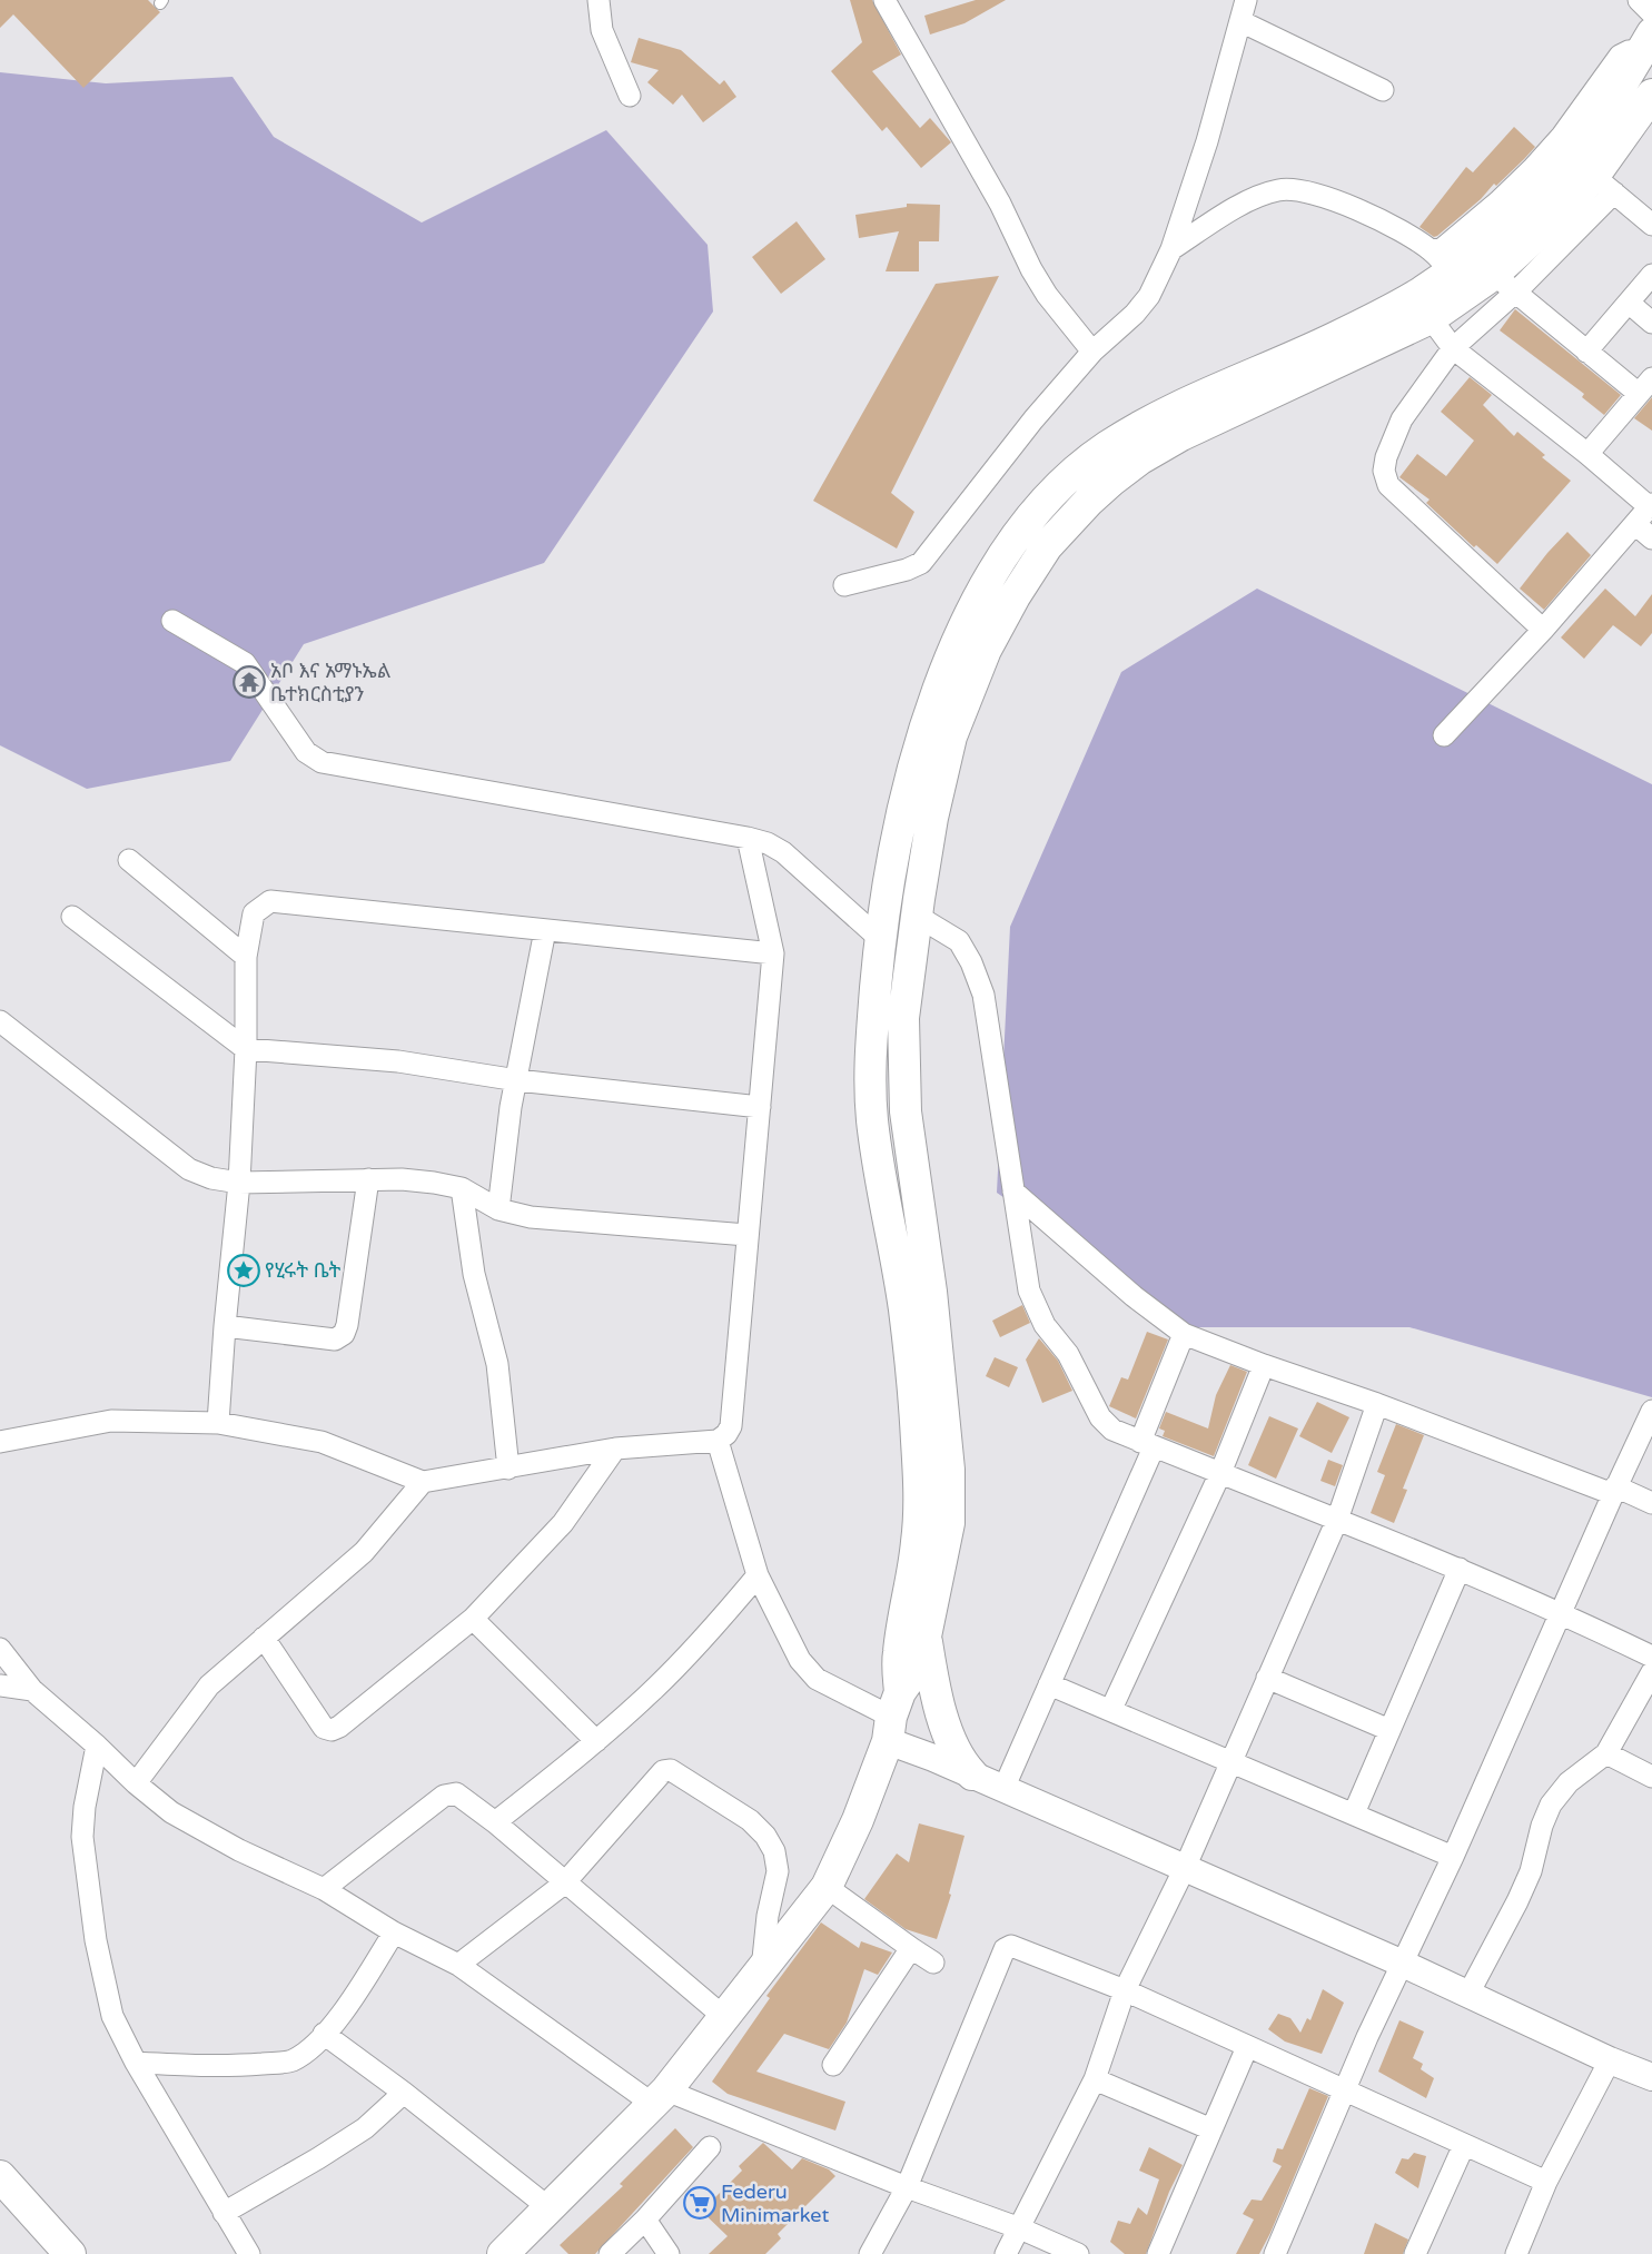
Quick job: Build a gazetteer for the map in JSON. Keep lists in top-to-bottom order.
{
  "places": {
    "temple": ["አቦ እና አማኑኤል ቤተክርስቲያን"],
    "place": ["የሂሩት ቤት"],
    "supermarket": ["Federu Minimarket"]
  }
}
